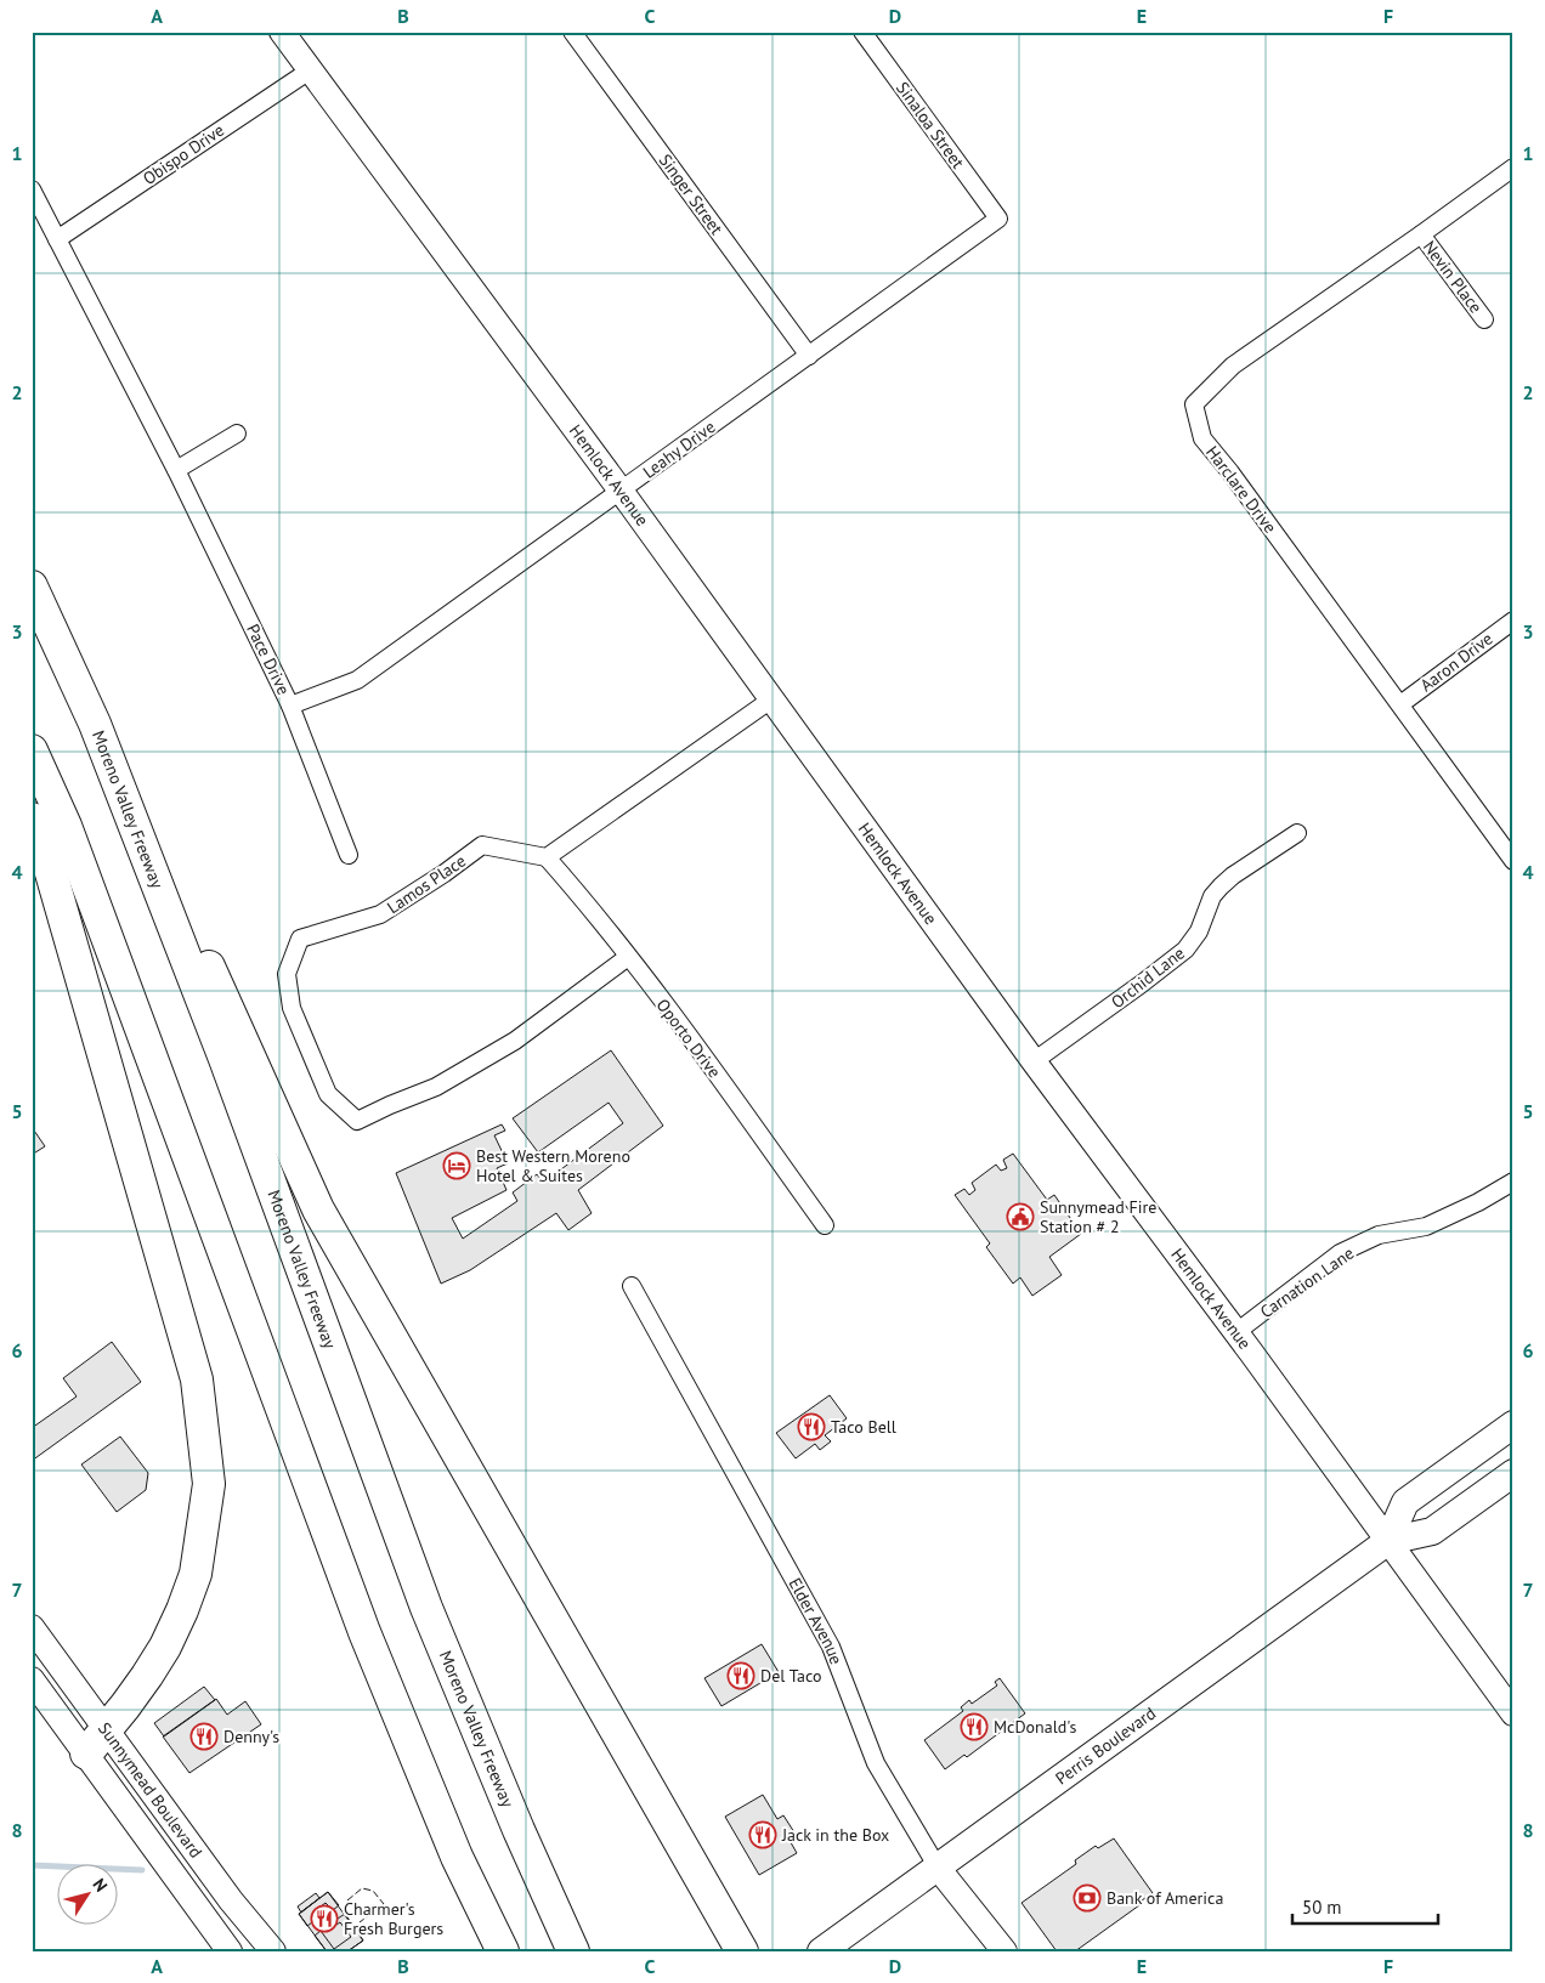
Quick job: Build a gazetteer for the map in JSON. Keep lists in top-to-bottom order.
{
  "streets": {
    "highway": ["Moreno Valley Freeway"],
    "main road": ["Perris Boulevard"],
    "street": [
      "Sinaloa Street",
      "Obispo Drive",
      "Singer Street",
      "Nevin Place",
      "Leahy Drive",
      "Hemlock Avenue",
      "Harclare Drive",
      "Pace Drive",
      "Aaron Drive",
      "Lamos Place",
      "Orchid Lane",
      "Oporto Drive",
      "Carnation Lane",
      "Elder Avenue",
      "Sunnymead Boulevard"
    ]
  },
  "crossings": [
    ["Sinaloa Street", "Leahy Drive"],
    ["Obispo Drive", "Hemlock Avenue"],
    ["Obispo Drive", "Pace Drive"],
    ["Singer Street", "Leahy Drive"],
    ["Nevin Place", "Harclare Drive"],
    ["Leahy Drive", "Hemlock Avenue"],
    ["Leahy Drive", "Pace Drive"],
    ["Hemlock Avenue", "Orchid Lane"],
    ["Hemlock Avenue", "Carnation Lane"],
    ["Hemlock Avenue", "Perris Boulevard"],
    ["Harclare Drive", "Aaron Drive"],
    ["Lamos Place", "Oporto Drive"],
    ["Elder Avenue", "Perris Boulevard"]
  ],
  "places": {
    "hotel": ["Best Western Moreno Hotel & Suites"],
    "public building": ["Sunnymead Fire Station # 2"],
    "restaurant": [
      "Taco Bell",
      "Del Taco",
      "McDonald's",
      "Denny's",
      "Jack in the Box",
      "Charmer's Fresh Burgers"
    ],
    "bank": ["Bank of America"]
  },
  "scale_bar": "50 m",
  "north": "top right",
  "grid": {
    "columns": [
      "A",
      "B",
      "C",
      "D",
      "E",
      "F"
    ],
    "rows": [
      "1",
      "2",
      "3",
      "4",
      "5",
      "6",
      "7",
      "8"
    ]
  }
}
